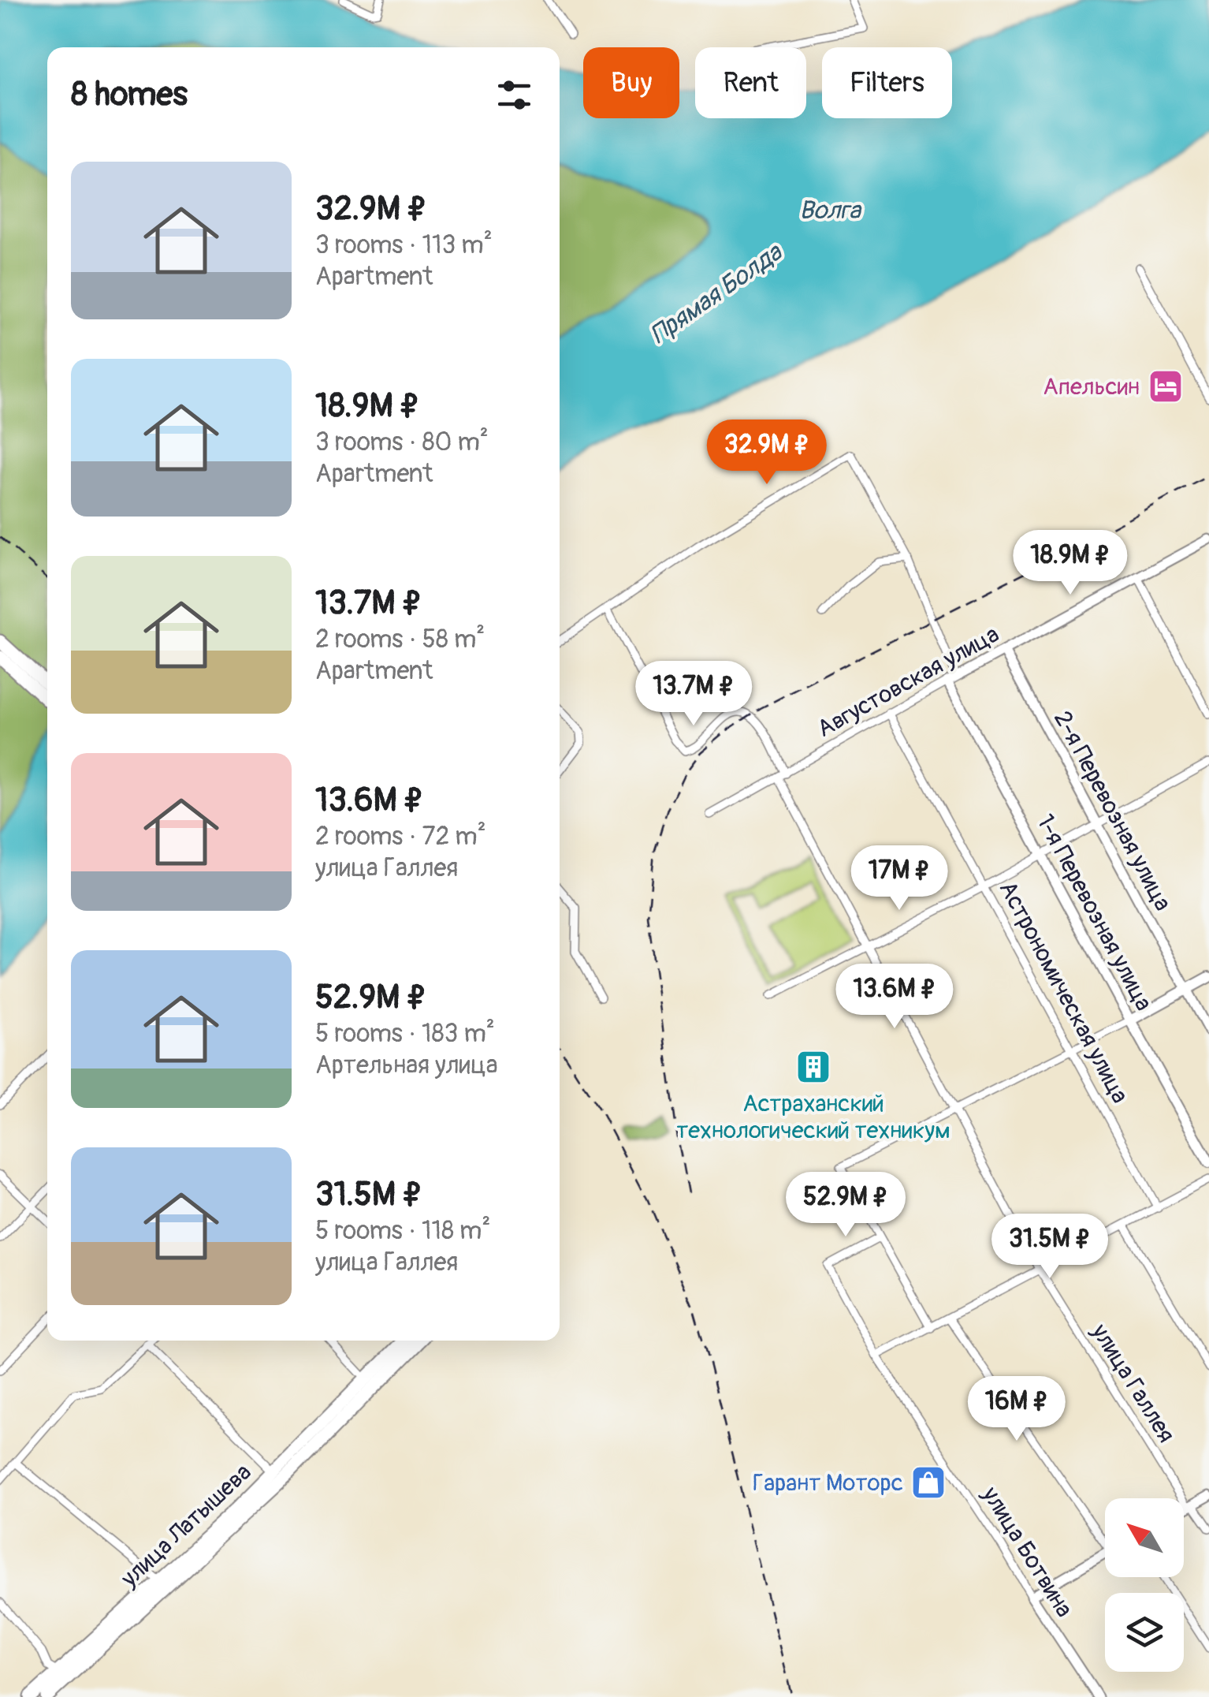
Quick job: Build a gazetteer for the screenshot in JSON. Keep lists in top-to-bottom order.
{
  "streets": {
    "highway": ["улица Латышева"],
    "main road": ["1-я Перевозная улица"],
    "street": [
      "Августовская улица",
      "2-я Перевозная улица",
      "Астрономическая улица",
      "улица Галлея",
      "улица Ботвина"
    ]
  },
  "crossings": [
    ["Августовская улица", "2-я Перевозная улица"],
    ["Августовская улица", "1-я Перевозная улица"],
    ["Августовская улица", "Астрономическая улица"],
    ["Августовская улица", "улица Галлея"]
  ],
  "water": ["Волга", "Прямая Болда"],
  "places": {
    "hotel": ["Апельсин"],
    "building": ["Астраханский технологический техникум"],
    "shop": ["Гарант Моторс"]
  },
  "north": "top left",
  "page": {
    "chip": ["Buy", "Rent", "Filters"],
    "heading": "8 homes",
    "list": [
      {
        "name": "32.9M ₽",
        "note": "3 rooms · 113 m² · Apartment"
      },
      {
        "name": "18.9M ₽",
        "note": "3 rooms · 80 m² · Apartment"
      },
      {
        "name": "13.7M ₽",
        "note": "2 rooms · 58 m² · Apartment"
      },
      {
        "name": "13.6M ₽",
        "note": "2 rooms · 72 m² · улица Галлея"
      },
      {
        "name": "52.9M ₽",
        "note": "5 rooms · 183 m² · Артельная улица"
      },
      {
        "name": "31.5M ₽",
        "note": "5 rooms · 118 m² · улица Галлея"
      }
    ],
    "price": [
      "32.9M ₽",
      "18.9M ₽",
      "13.7M ₽",
      "17M ₽",
      "13.6M ₽",
      "52.9M ₽",
      "31.5M ₽",
      "16M ₽"
    ]
  }
}
